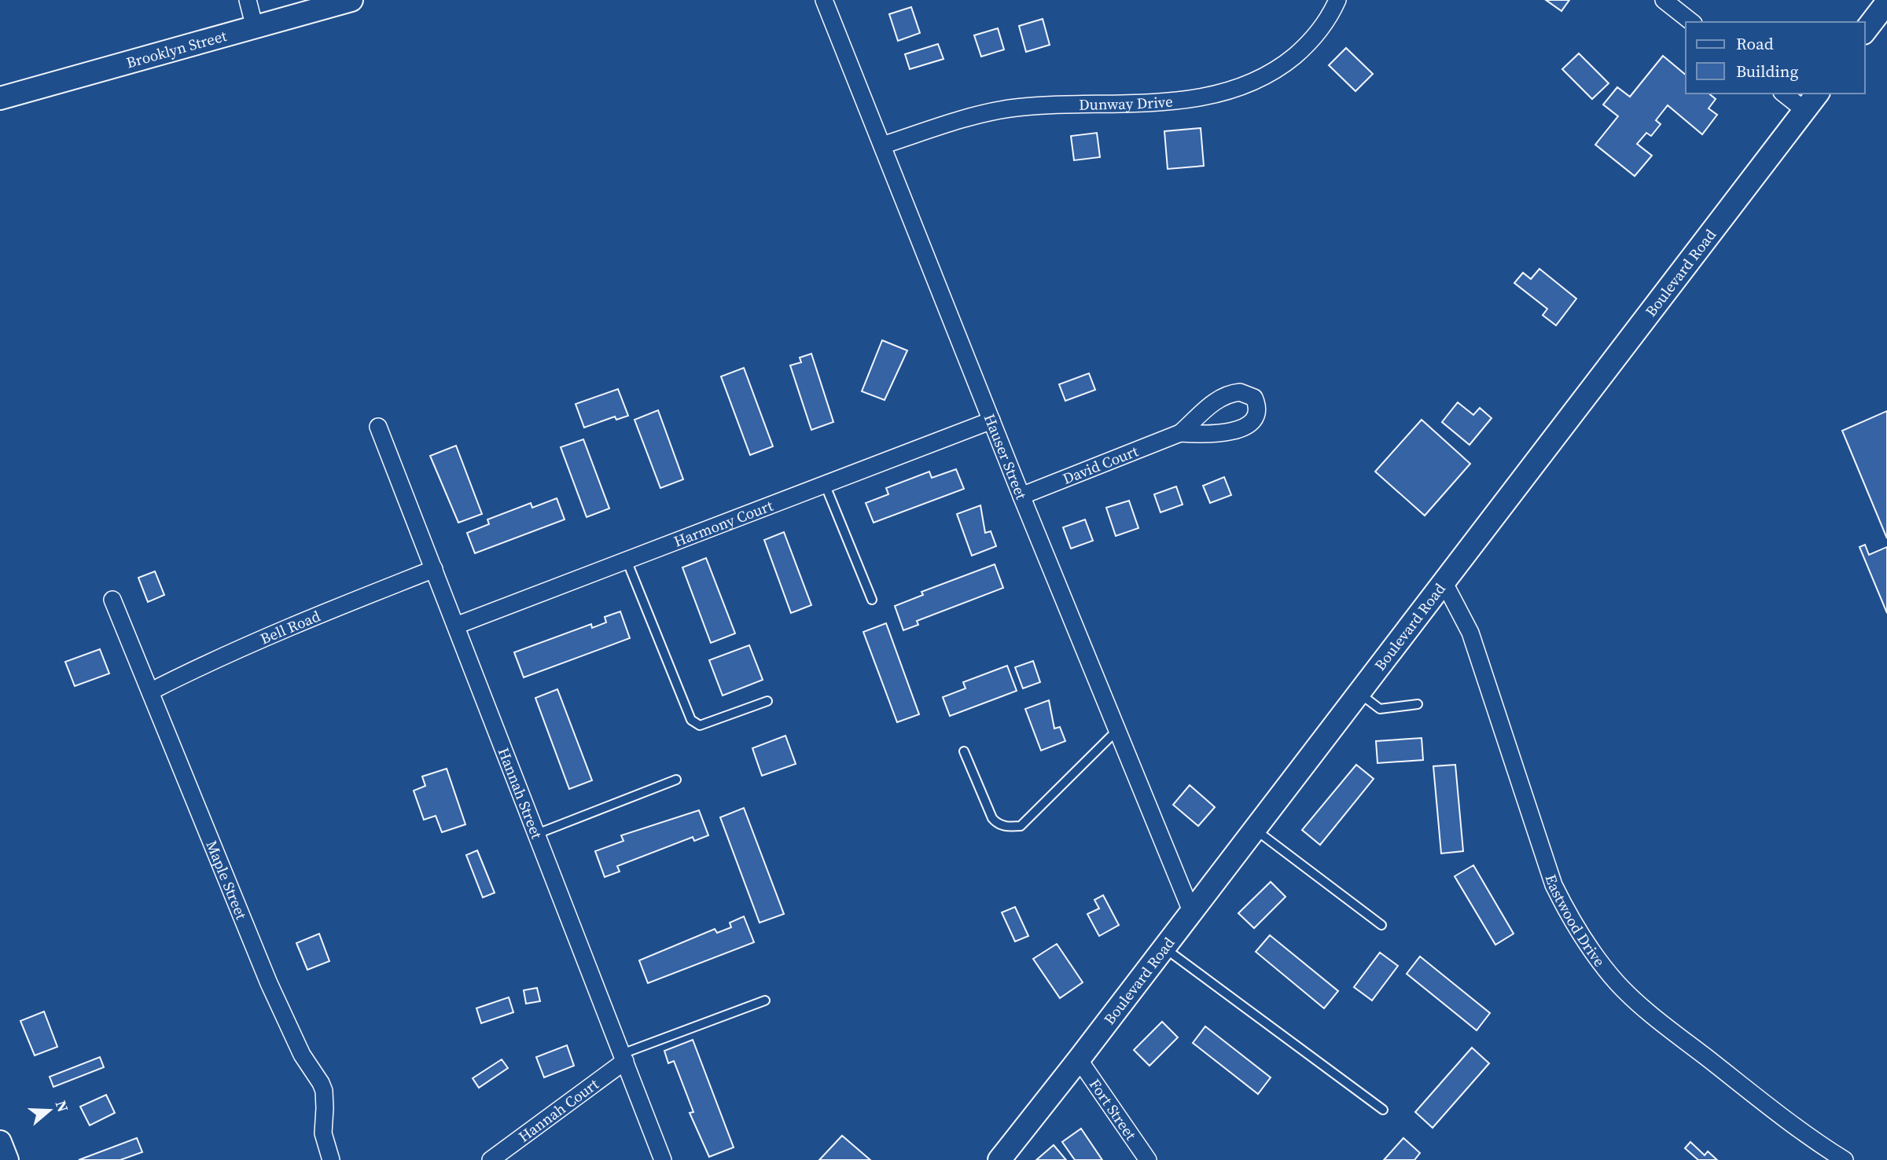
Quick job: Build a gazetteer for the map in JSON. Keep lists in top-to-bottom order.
{
  "streets": {
    "street": [
      "Brooklyn Street",
      "Dunway Drive",
      "Boulevard Road",
      "Hauser Street",
      "David Court",
      "Harmony Court",
      "Bell Road",
      "Hannah Street",
      "Maple Street",
      "Eastwood Drive",
      "Fort Street",
      "Hannah Court"
    ]
  },
  "crossings": [
    ["Dunway Drive", "Hauser Street"],
    ["Boulevard Road", "Hauser Street"],
    ["Boulevard Road", "Eastwood Drive"],
    ["Boulevard Road", "Fort Street"],
    ["Hauser Street", "David Court"],
    ["Hauser Street", "Harmony Court"],
    ["Harmony Court", "Hannah Street"],
    ["Bell Road", "Hannah Street"],
    ["Bell Road", "Maple Street"],
    ["Hannah Street", "Hannah Court"]
  ],
  "legend": ["Road", "Building"],
  "north": "right"
}
